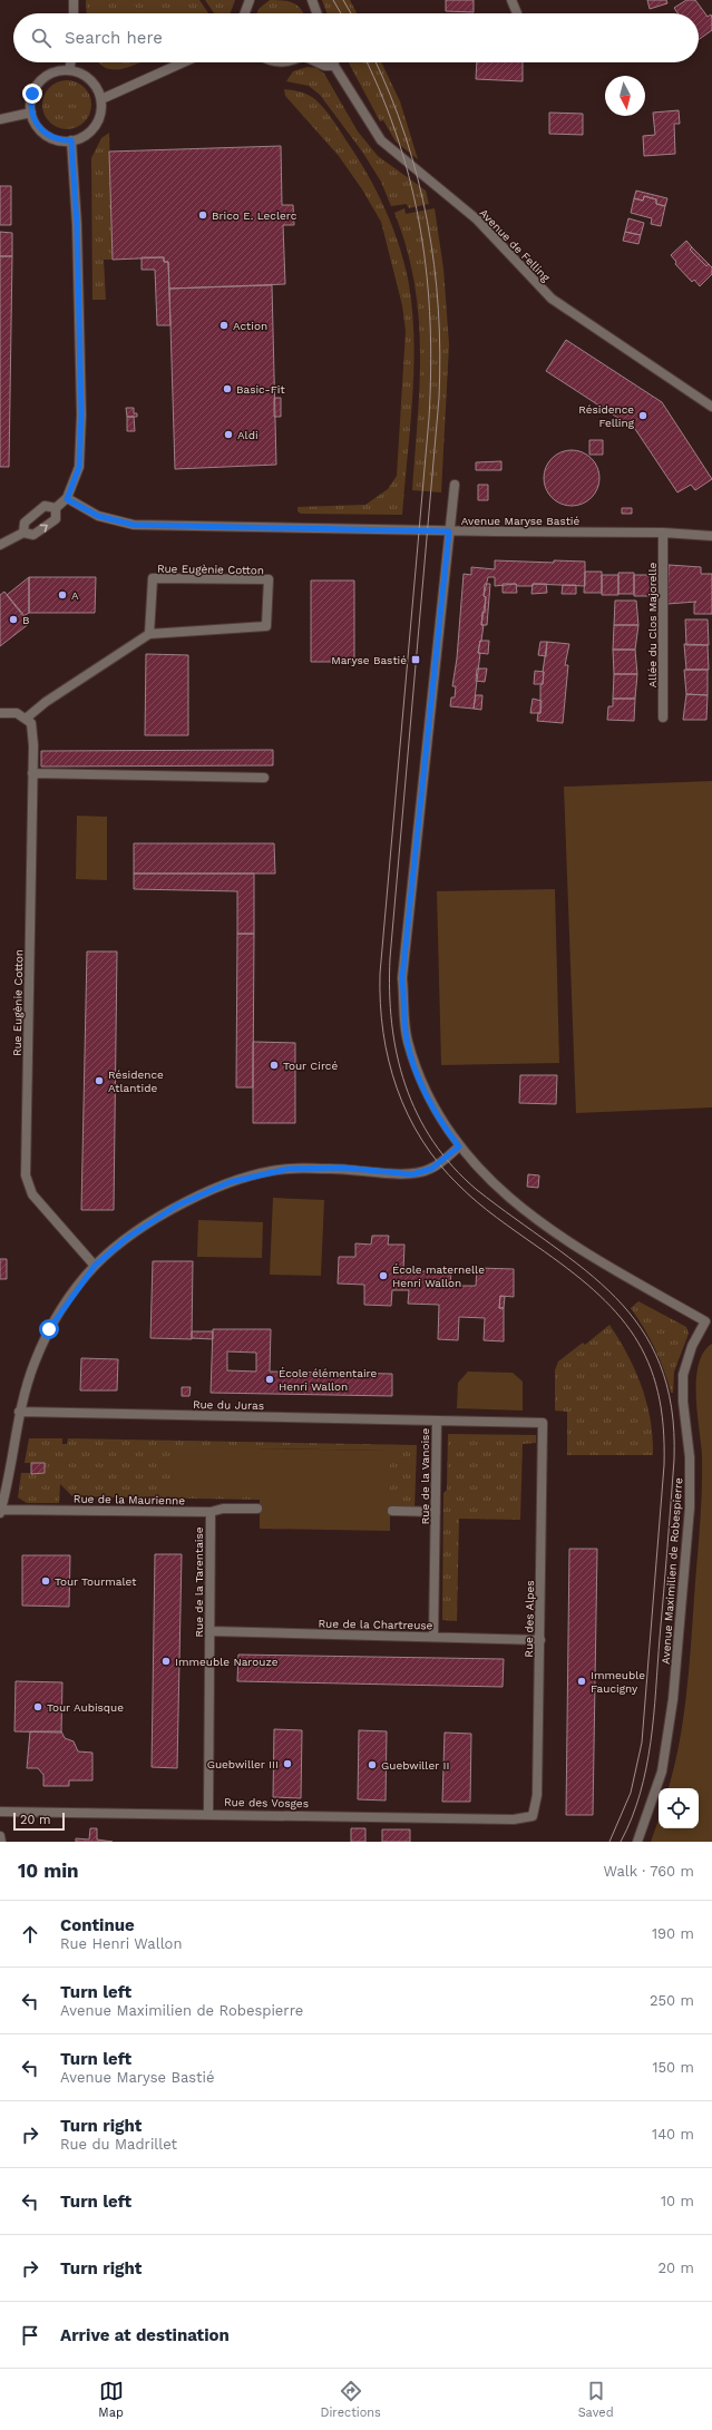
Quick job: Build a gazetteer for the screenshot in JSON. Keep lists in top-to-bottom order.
{
  "streets": {
    "street": [
      "Avenue de Felling",
      "Avenue Maryse Bastié",
      "Rue Eugènie Cotton",
      "Allée du Clos Majorelle",
      "Rue du Juras",
      "Rue de la Vanoise",
      "Rue de la Maurienne",
      "Avenue Maximilien de Robespierre",
      "Rue de la Tarentaise",
      "Rue des Alpes",
      "Rue de la Chartreuse",
      "Rue des Vosges"
    ]
  },
  "crossings": [
    ["Avenue Maryse Bastié", "Allée du Clos Majorelle"],
    ["Avenue Maryse Bastié", "Avenue Maximilien de Robespierre"],
    ["Rue du Juras", "Rue de la Vanoise"],
    ["Rue de la Vanoise", "Rue des Alpes"],
    ["Rue de la Vanoise", "Rue de la Chartreuse"],
    ["Rue de la Maurienne", "Rue de la Tarentaise"],
    ["Rue de la Tarentaise", "Rue de la Chartreuse"],
    ["Rue de la Tarentaise", "Rue des Vosges"],
    ["Rue des Alpes", "Rue de la Chartreuse"],
    ["Rue des Alpes", "Rue des Vosges"]
  ],
  "places": {
    "other": [
      "Brico E. Leclerc",
      "Action",
      "Basic-Fit",
      "Résidence Felling",
      "Aldi",
      "A",
      "B",
      "Tour Circé",
      "Résidence Atlantide",
      "École maternelle Henri Wallon",
      "École élémentaire Henri Wallon",
      "Tour Tourmalet",
      "Immeuble Narouze",
      "Immeuble Faucigny",
      "Tour Aubisque",
      "Guebwiller III",
      "Guebwiller II"
    ],
    "transit": ["Maryse Bastié"]
  },
  "scale_bar": "20 m",
  "north": "bottom",
  "page": {
    "search": "Search here",
    "scale": "20 m",
    "heading": ["10 min", "Walk · 760 m"],
    "list": [
      ["Continue", "Rue Henri Wallon", "190 m"],
      ["Turn left", "Avenue Maximilien de Robespierre", "250 m"],
      ["Turn left", "Avenue Maryse Bastié", "150 m"],
      ["Turn right", "Rue du Madrillet", "140 m"],
      ["Turn left", "10 m"],
      ["Turn right", "20 m"],
      "Arrive at destination"
    ],
    "nav": ["Map", "Directions", "Saved"]
  }
}
